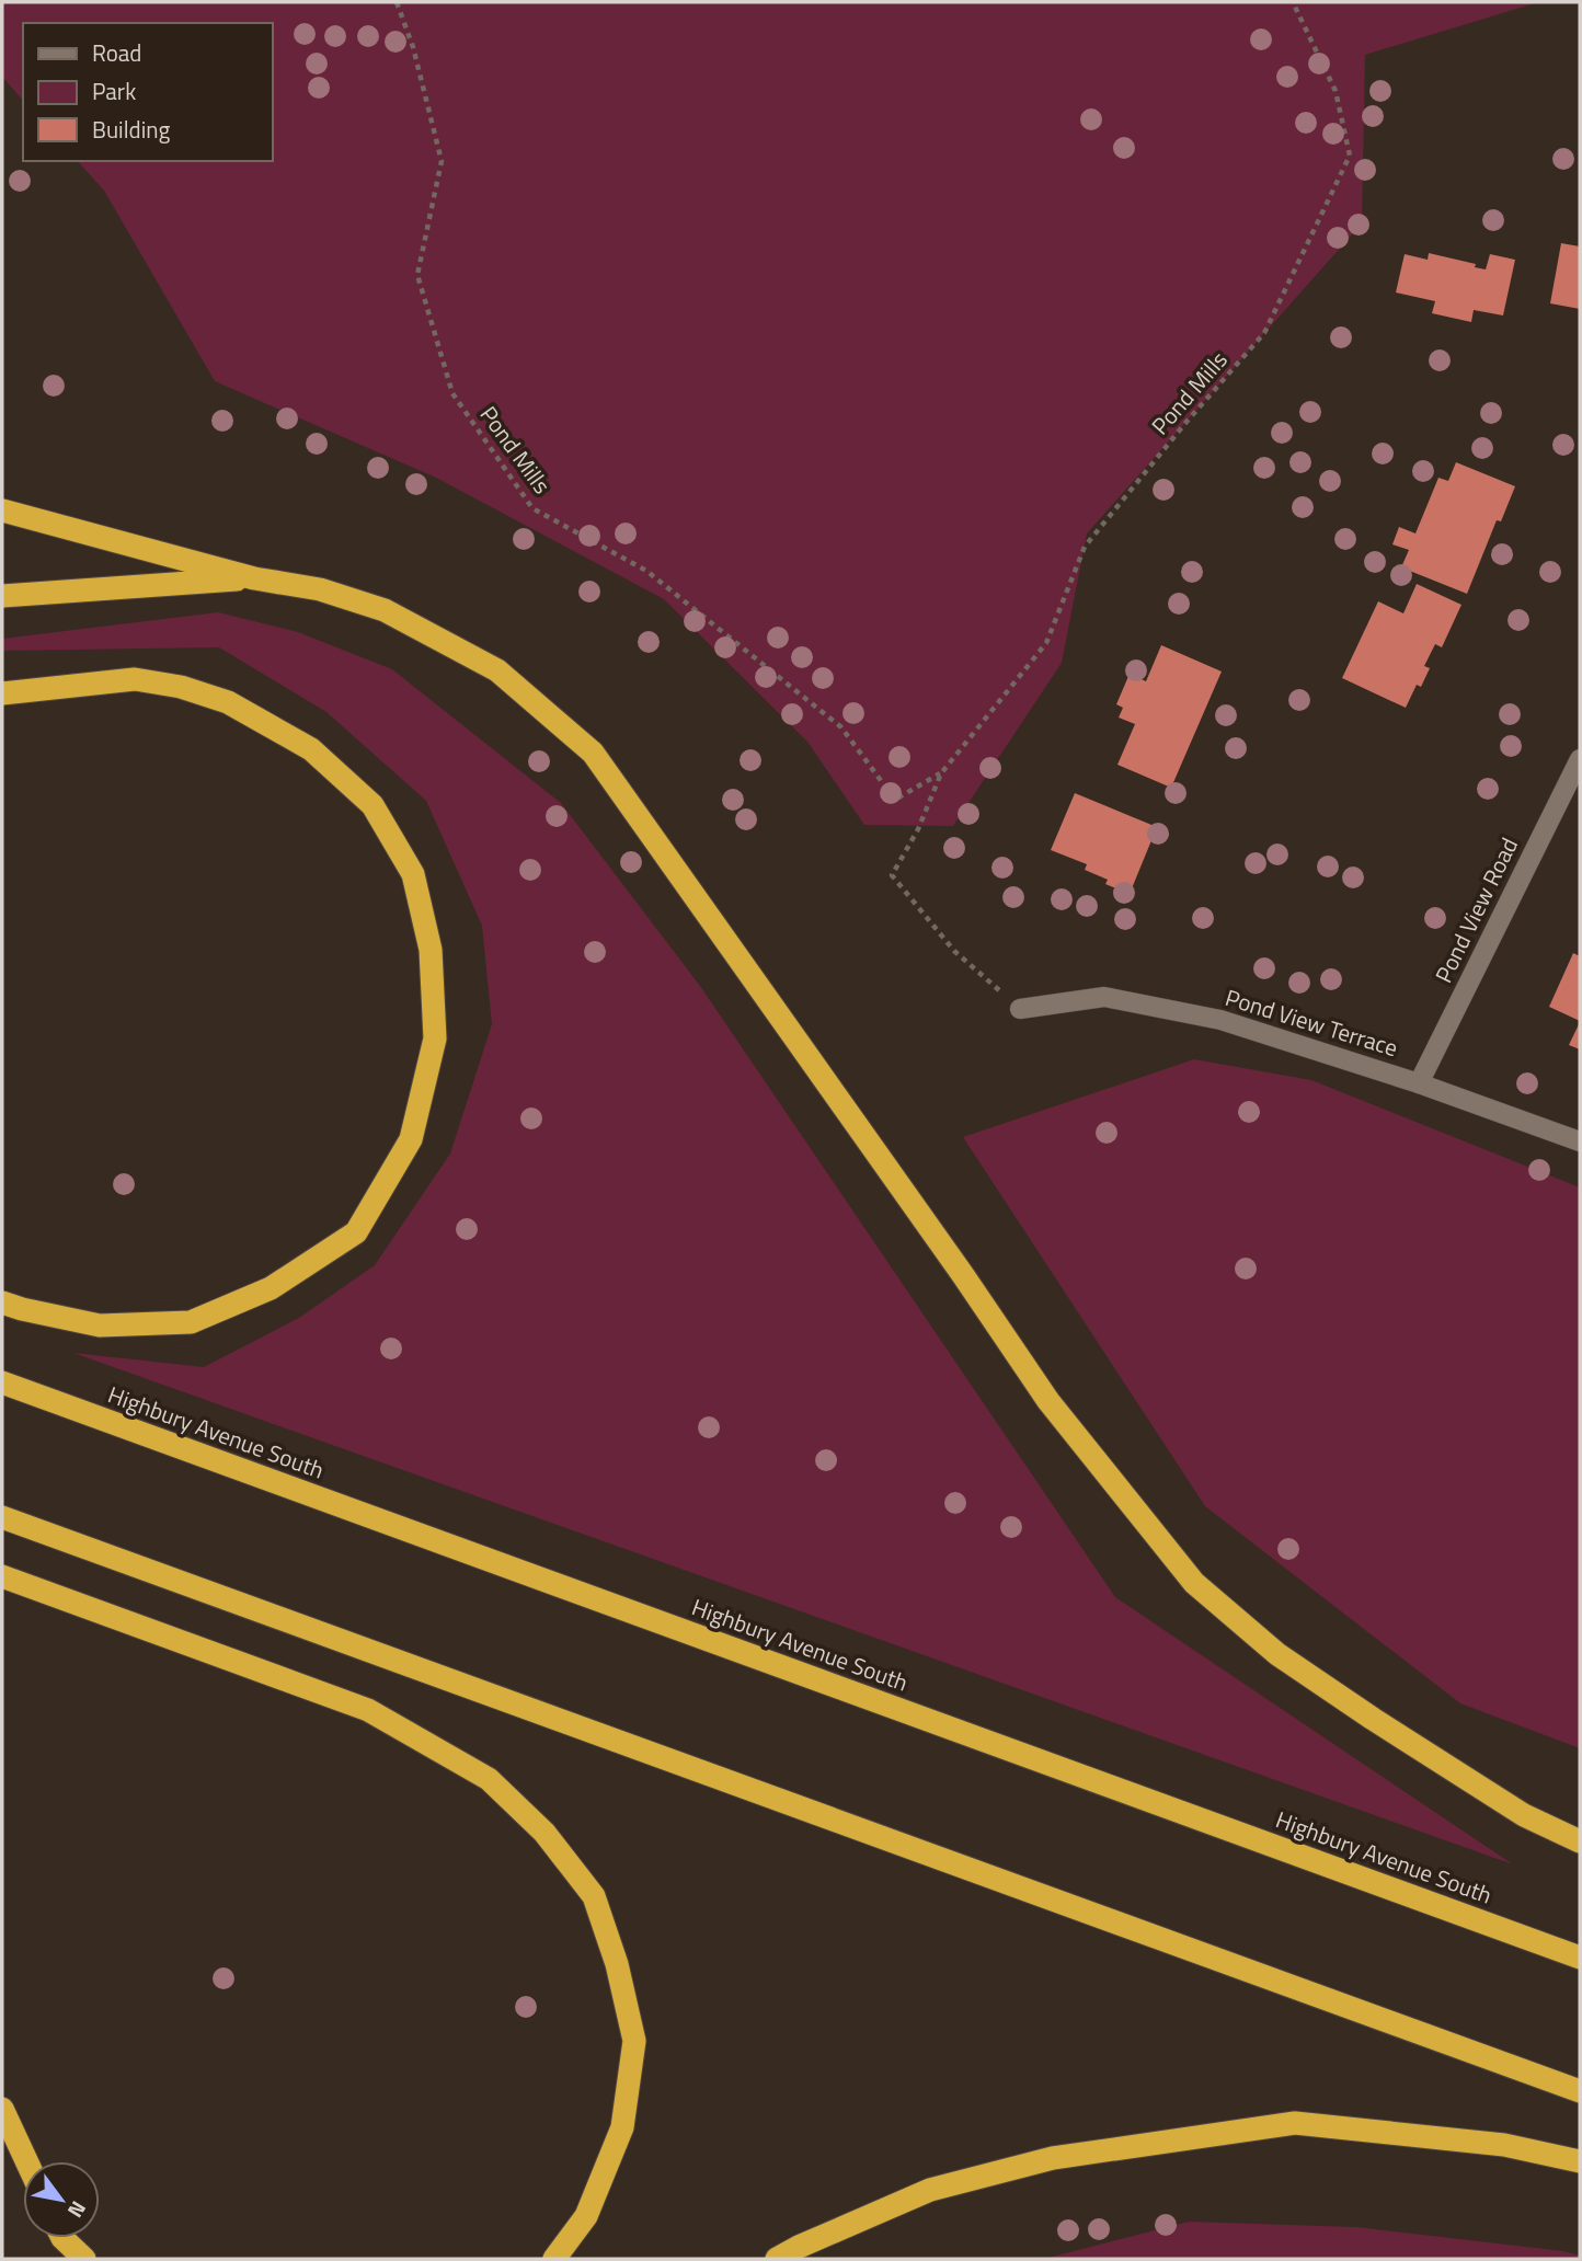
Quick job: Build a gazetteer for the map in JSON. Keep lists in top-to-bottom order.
{
  "streets": {
    "highway": ["Highbury Avenue South"],
    "street": ["Pond View Road", "Pond View Terrace"],
    "path": ["Pond Mills"]
  },
  "crossings": [
    ["Pond Mills", "Pond View Terrace"],
    ["Pond View Road", "Pond View Terrace"]
  ],
  "legend": ["Road", "Park", "Building"],
  "north": "bottom right"
}
